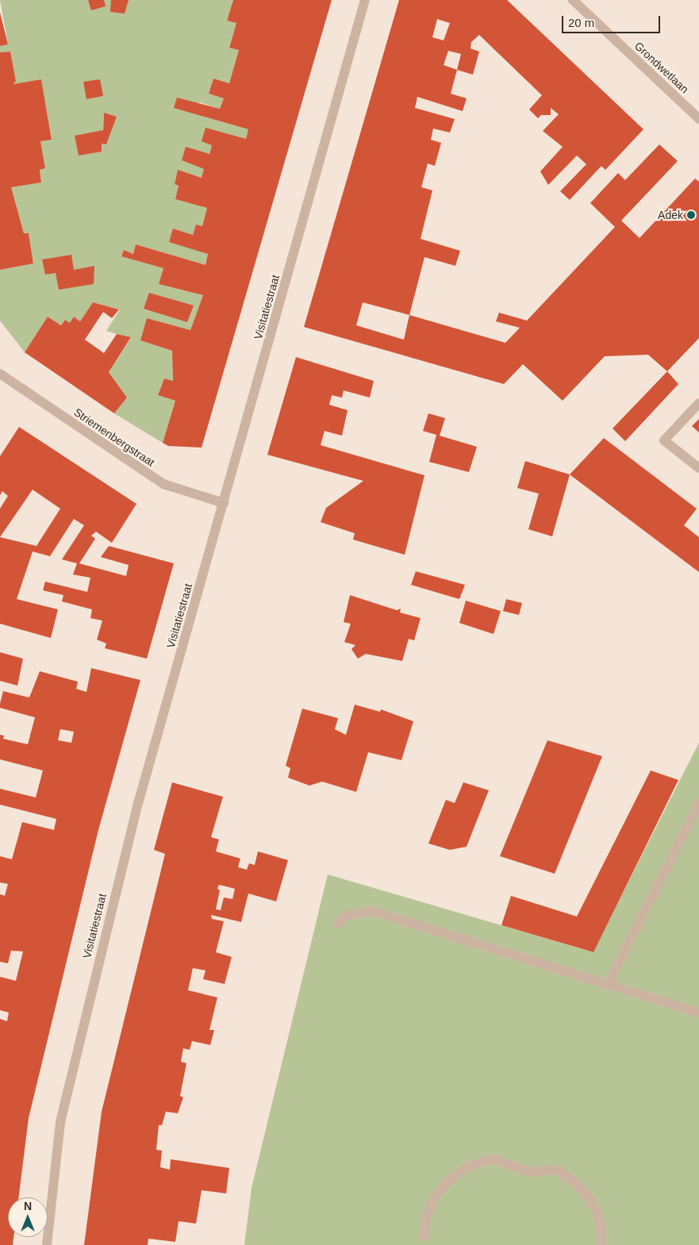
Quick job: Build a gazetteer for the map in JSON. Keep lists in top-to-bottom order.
{
  "streets": {
    "street": ["Grondwetlaan", "Visitatiestraat", "Striemenbergstraat"]
  },
  "crossings": [
    ["Visitatiestraat", "Striemenbergstraat"]
  ],
  "places": ["Adek"],
  "scale_bar": "20 m",
  "north": "top"
}
